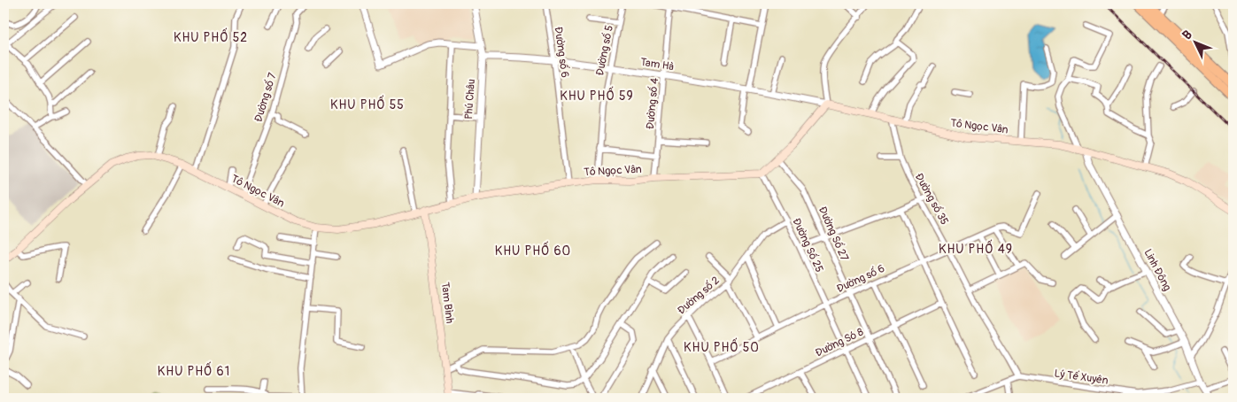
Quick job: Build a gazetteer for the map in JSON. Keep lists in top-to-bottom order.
{
  "streets": {
    "main road": ["Tô Ngọc Vân", "Tam Bình"],
    "street": [
      "Đường số 5",
      "Đường số 6",
      "Tam Hà",
      "Đường số 7",
      "Phú Châu",
      "Đường số 4",
      "Đường số 35",
      "Đường Số 27",
      "Đường Số 25",
      "Linh Đông",
      "Đường số 2",
      "Đường Só 8",
      "Lý Tế Xuyên"
    ]
  },
  "crossings": [
    ["Đường số 5", "Tam Hà"],
    ["Đường số 5", "Tô Ngọc Vân"],
    ["Đường số 6", "Tam Hà"],
    ["Đường số 6", "Tô Ngọc Vân"],
    ["Đường số 6", "Đường số 35"],
    ["Đường số 6", "Đường Số 27"],
    ["Đường số 6", "Đường Số 25"],
    ["Tam Hà", "Phú Châu"],
    ["Tam Hà", "Đường số 4"],
    ["Tam Hà", "Tô Ngọc Vân"],
    ["Đường số 7", "Tô Ngọc Vân"],
    ["Phú Châu", "Tô Ngọc Vân"],
    ["Đường số 4", "Tô Ngọc Vân"],
    ["Tô Ngọc Vân", "Đường số 35"],
    ["Tô Ngọc Vân", "Đường Số 25"],
    ["Tô Ngọc Vân", "Linh Đông"],
    ["Tô Ngọc Vân", "Tam Bình"],
    ["Đường số 35", "Lý Tế Xuyên"],
    ["Đường Số 27", "Đường Só 8"],
    ["Đường Số 25", "Đường số 2"],
    ["Đường Số 25", "Đường Só 8"],
    ["Linh Đông", "Lý Tế Xuyên"]
  ],
  "districts": [
    "KHU PHỐ 52",
    "KHU PHỐ 59",
    "KHU PHỐ 55",
    "KHU PHỐ 49",
    "KHU PHỐ 60",
    "KHU PHỐ 50",
    "KHU PHỐ 61"
  ],
  "north": "top left"
}
